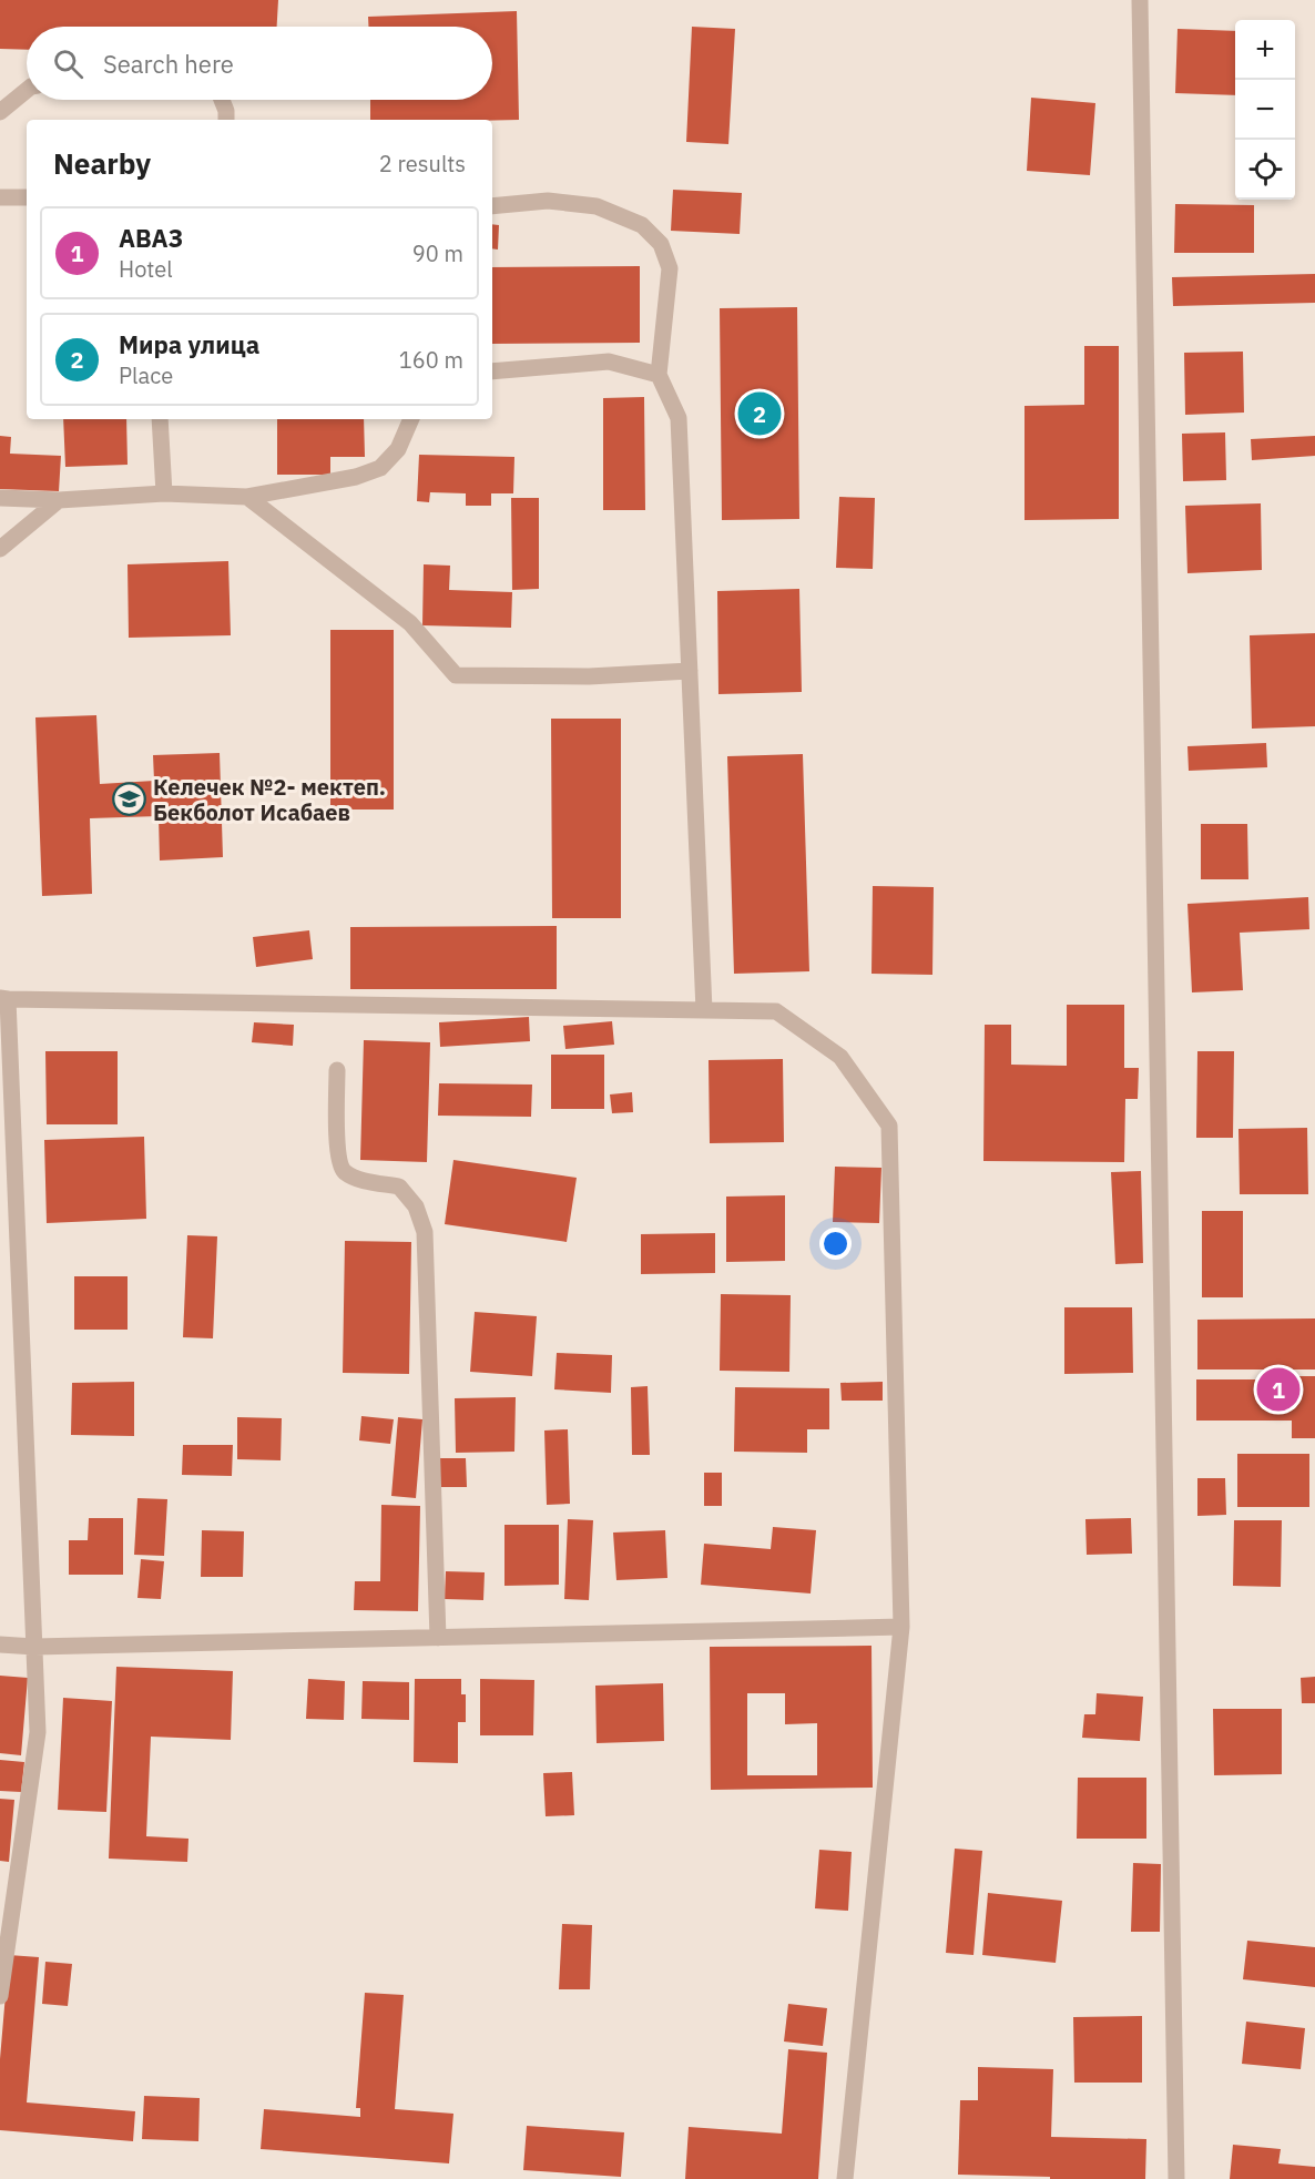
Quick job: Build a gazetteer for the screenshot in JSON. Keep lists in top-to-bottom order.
{
  "places": {
    "school or university": ["Келечек №2- мектеп. Бекболот Исабаев"]
  },
  "page": {
    "map_buttons": ["+", "−"],
    "search": "Search here",
    "heading": ["Nearby", "2 results"],
    "list": [
      {
        "mark": "1",
        "name": "АВАЗ",
        "note": "Hotel",
        "value": "90 m"
      },
      {
        "mark": "2",
        "name": "Мира улица",
        "note": "Place",
        "value": "160 m"
      }
    ],
    "pins": ["2", "1"]
  }
}
